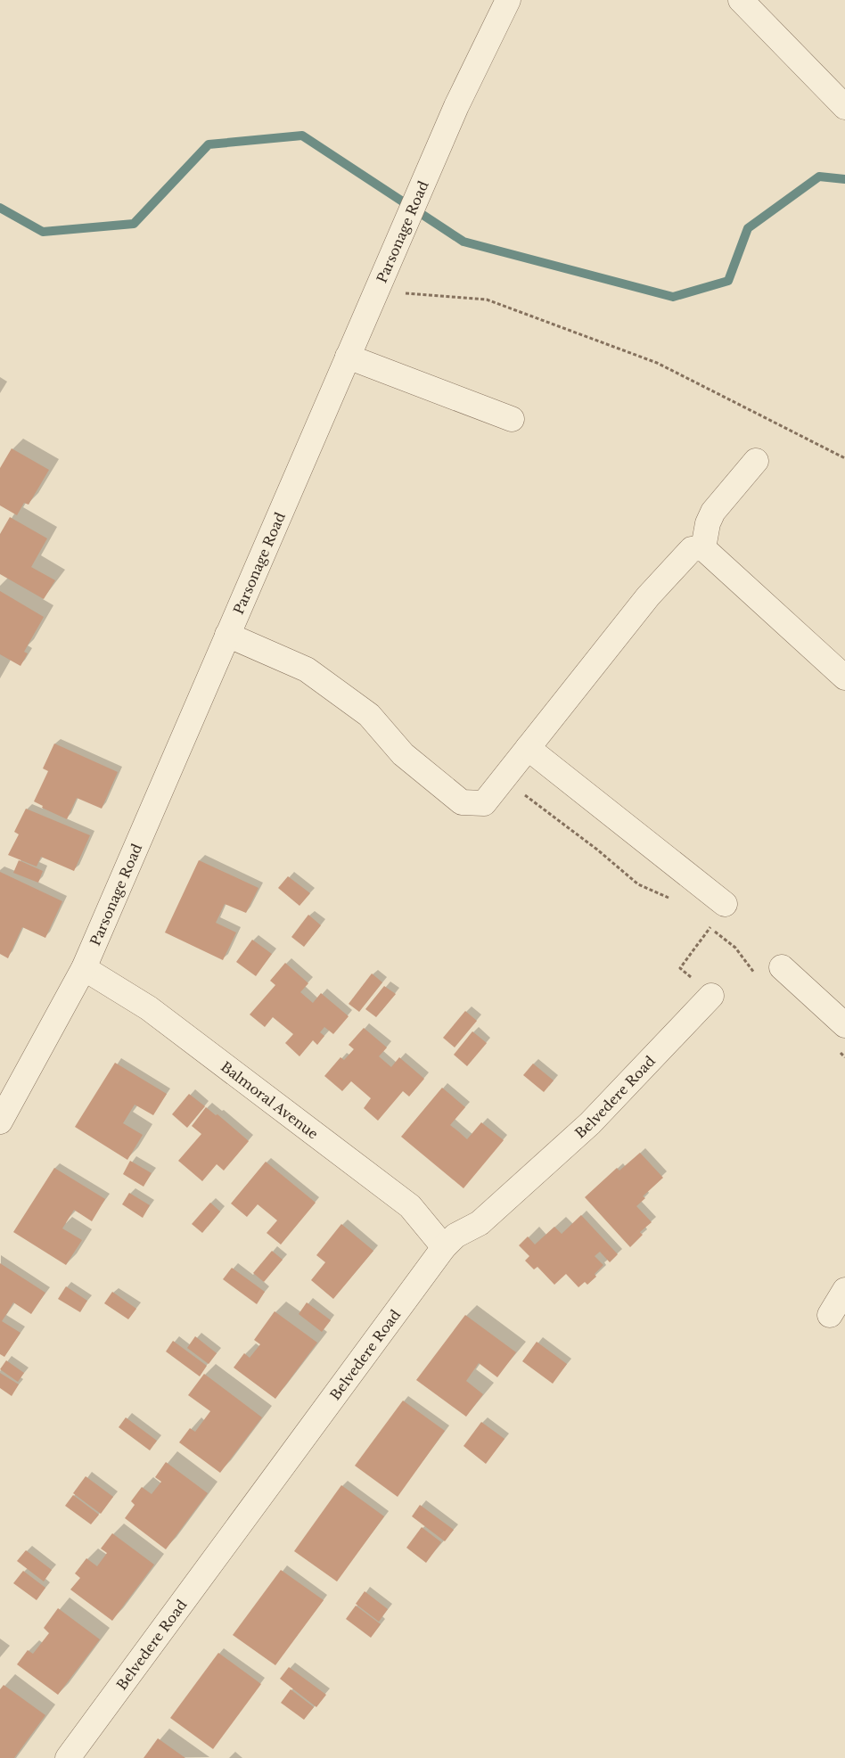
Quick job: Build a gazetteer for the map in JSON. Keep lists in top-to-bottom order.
{
  "streets": {
    "street": ["Parsonage Road", "Belvedere Road", "Balmoral Avenue"]
  },
  "crossings": [
    ["Parsonage Road", "Balmoral Avenue"],
    ["Belvedere Road", "Balmoral Avenue"]
  ]
}
